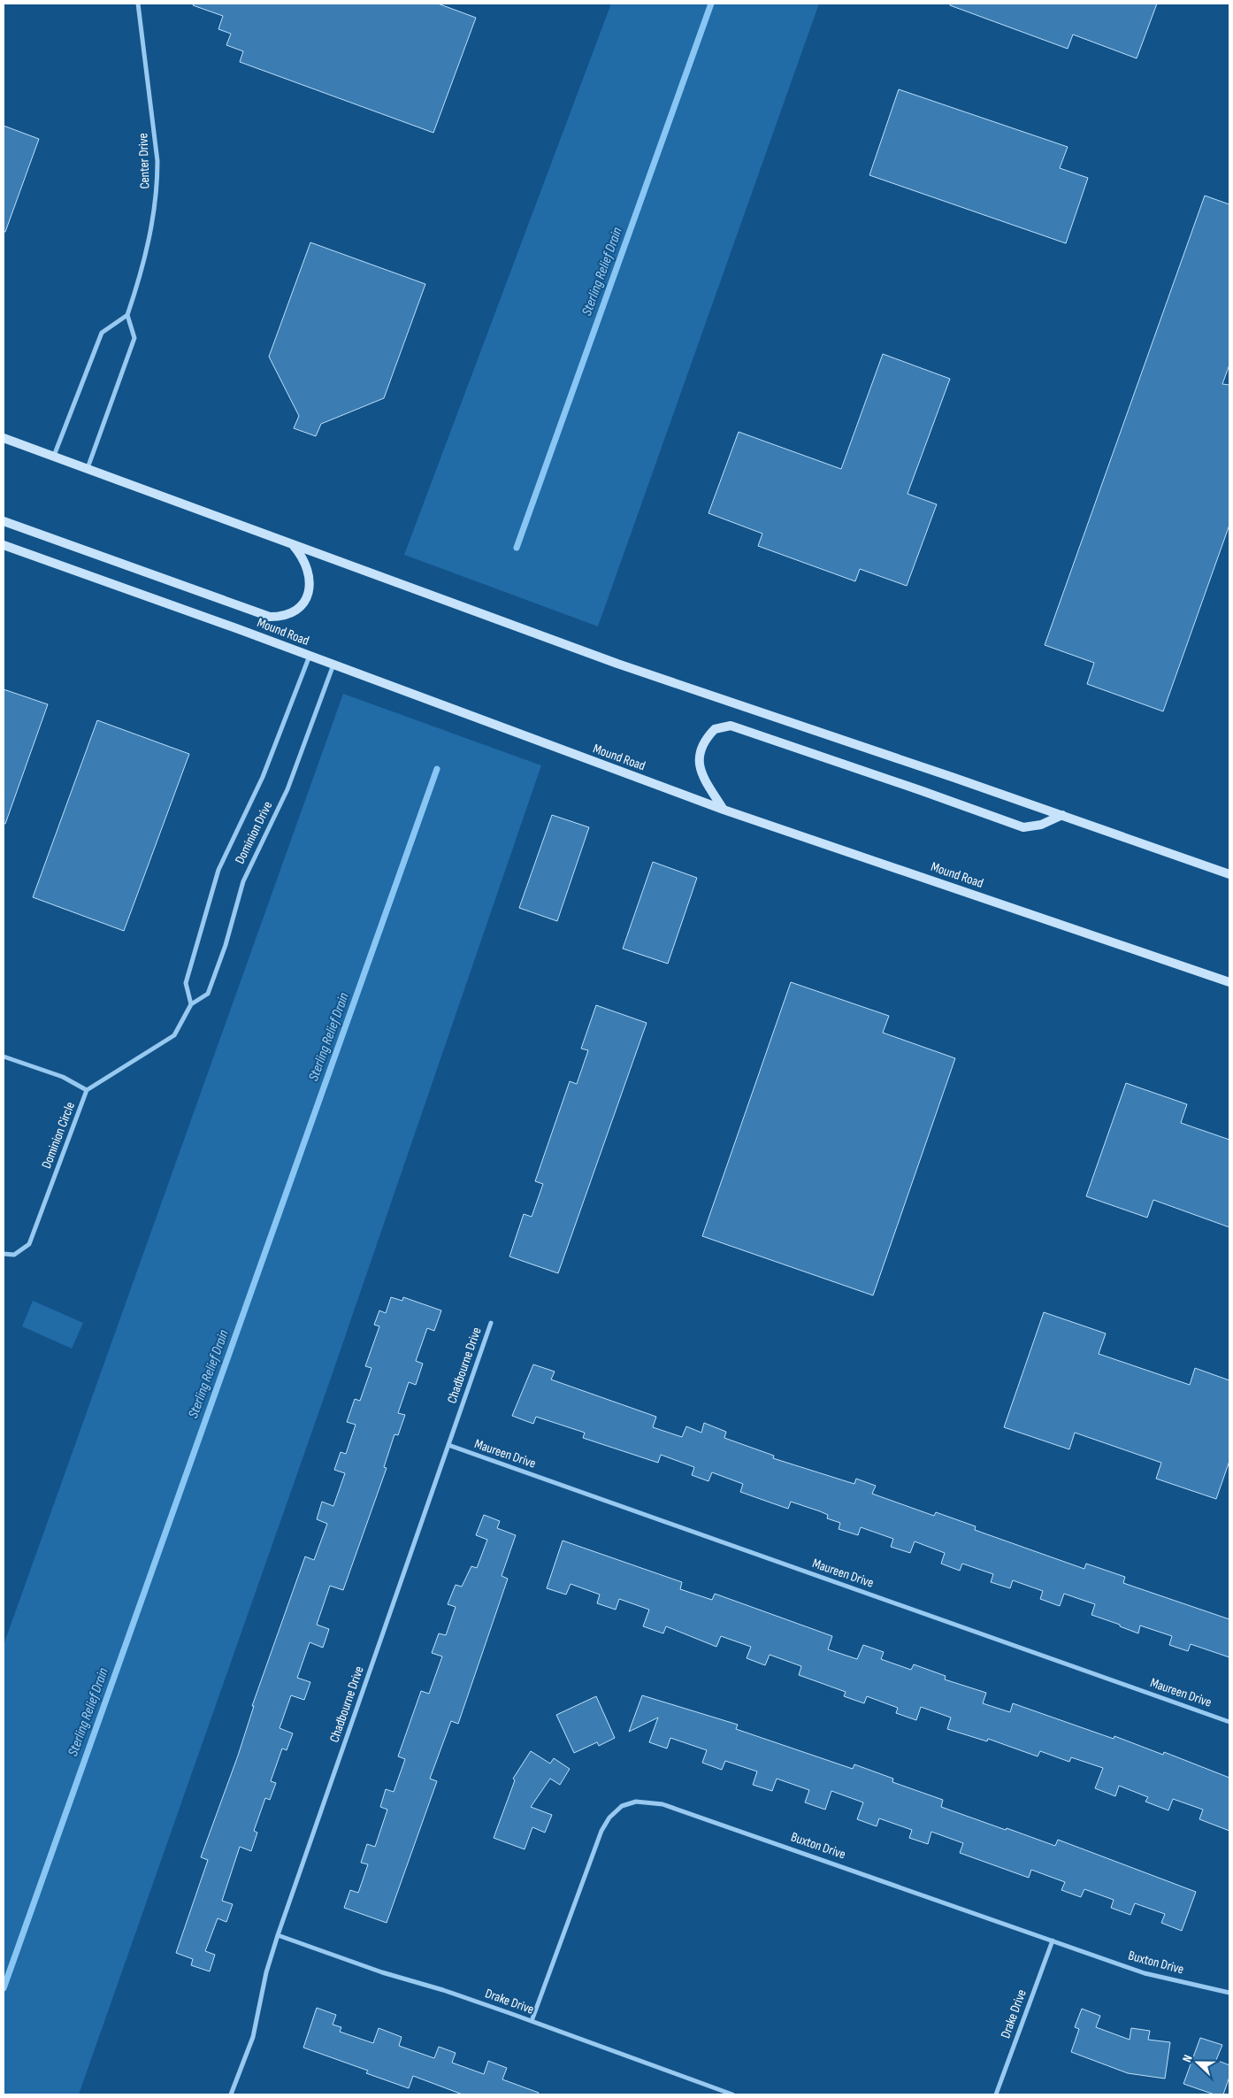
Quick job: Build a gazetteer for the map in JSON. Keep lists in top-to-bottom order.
{
  "streets": {
    "main road": ["Mound Road"],
    "street": [
      "Center Drive",
      "Dominion Drive",
      "Dominion Circle",
      "Chadbourne Drive",
      "Maureen Drive",
      "Buxton Drive",
      "Drake Drive"
    ]
  },
  "crossings": [
    ["Mound Road", "Dominion Drive"],
    ["Dominion Drive", "Dominion Circle"],
    ["Chadbourne Drive", "Maureen Drive"],
    ["Chadbourne Drive", "Drake Drive"],
    ["Buxton Drive", "Drake Drive"]
  ],
  "water": ["Sterling Relief Drain"],
  "north": "left"
}
